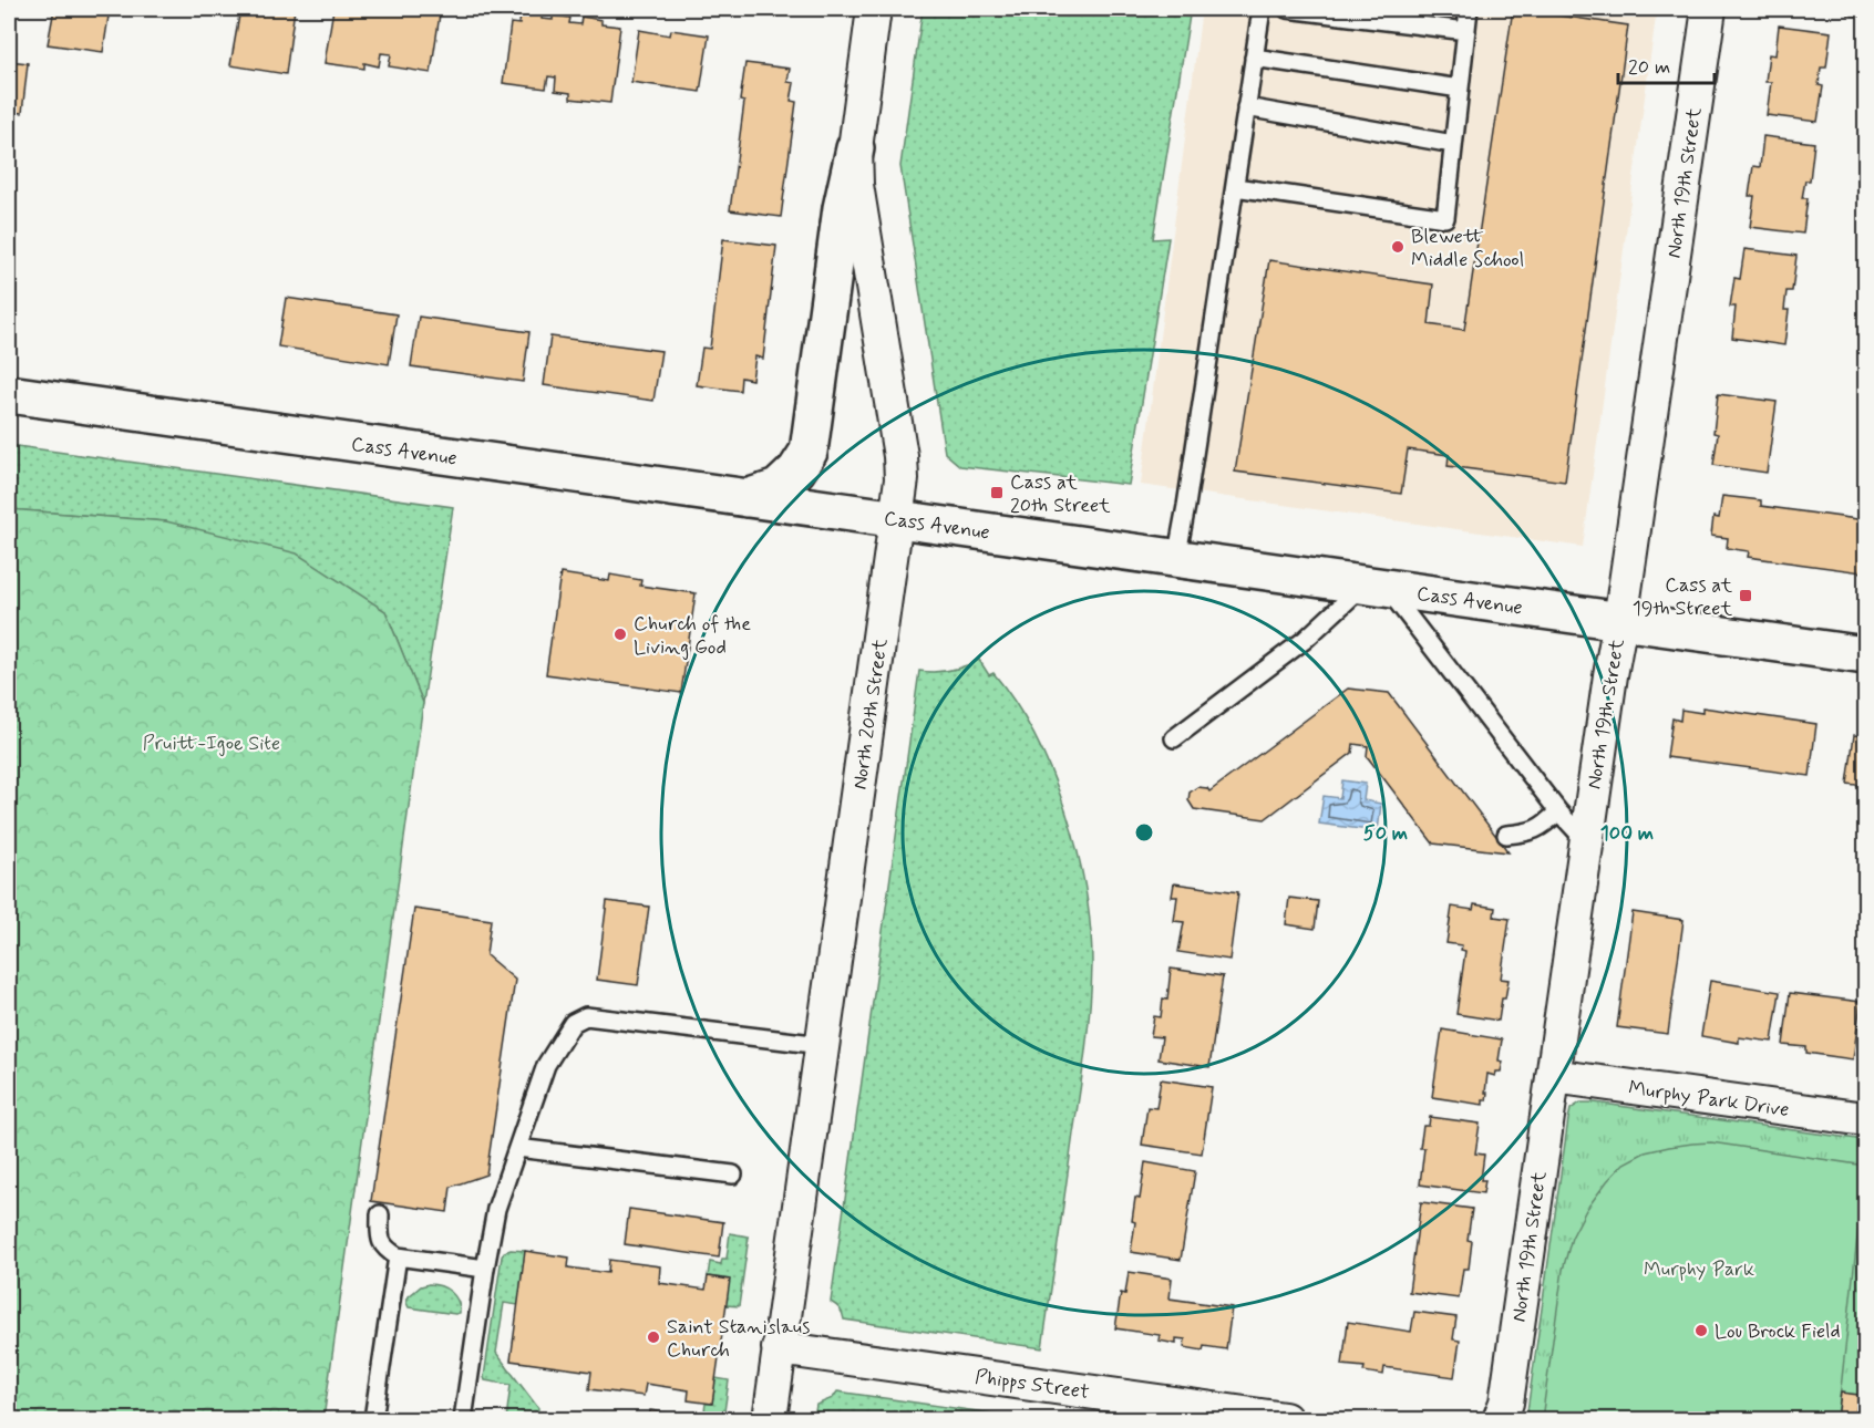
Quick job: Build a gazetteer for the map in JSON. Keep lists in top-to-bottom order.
{
  "streets": {
    "main road": ["Cass Avenue"],
    "street": [
      "North 19th Street",
      "North 20th Street",
      "Murphy Park Drive",
      "Phipps Street"
    ]
  },
  "crossings": [
    ["North 19th Street", "Cass Avenue"],
    ["North 19th Street", "Murphy Park Drive"],
    ["Cass Avenue", "North 20th Street"],
    ["North 20th Street", "Phipps Street"]
  ],
  "parks": ["Pruitt-Igoe Site", "Murphy Park"],
  "places": {
    "other": [
      "Blewett Middle School",
      "Church of the Living God",
      "Lou Brock Field",
      "Saint Stanislaus Church"
    ],
    "transit": ["Cass at 20th Street", "Cass at 19th Street"]
  },
  "scale_bar": "20 m",
  "rings": ["50 m", "100 m"]
}
